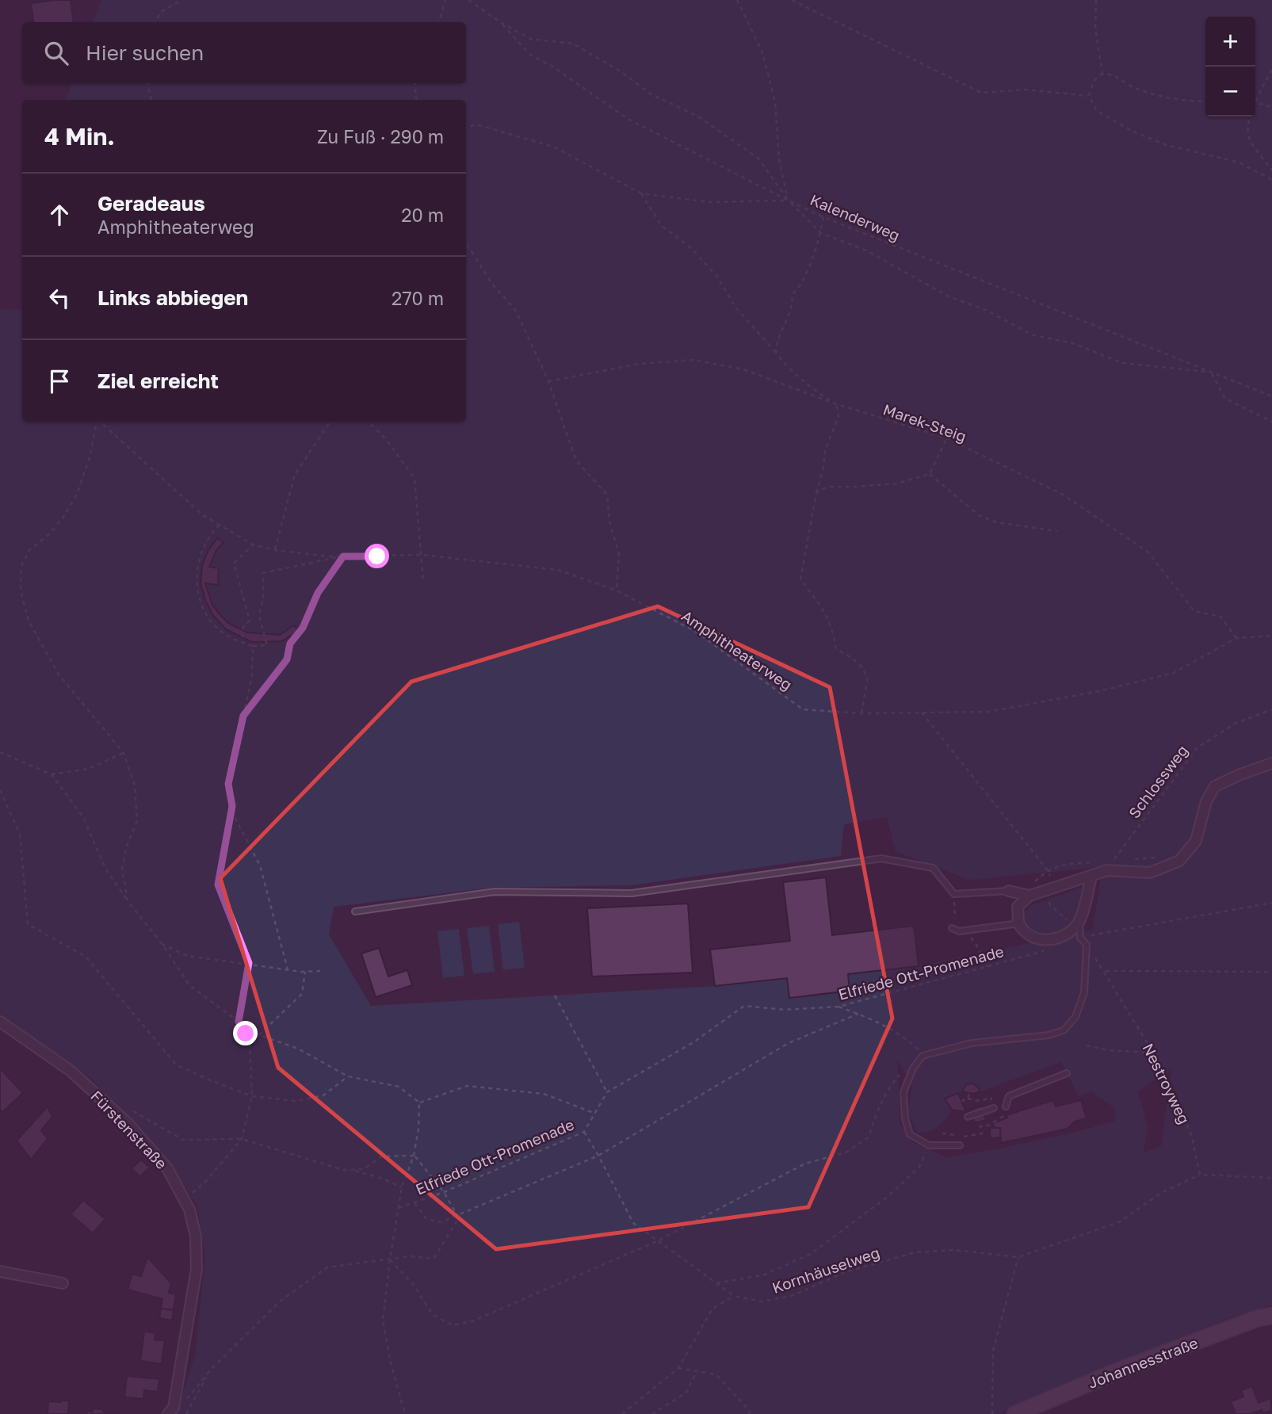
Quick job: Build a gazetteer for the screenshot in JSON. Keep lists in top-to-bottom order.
{
  "streets": {
    "main road": ["Johannesstraße"],
    "street": ["Fürstenstraße"],
    "path": [
      "Kalenderweg",
      "Marek-Steig",
      "Amphitheaterweg",
      "Schlossweg",
      "Elfriede Ott-Promenade",
      "Nestroyweg",
      "Kornhäuselweg"
    ]
  },
  "crossings": [
    ["Marek-Steig", "Amphitheaterweg"],
    ["Elfriede Ott-Promenade", "Kornhäuselweg"],
    ["Nestroyweg", "Kornhäuselweg"]
  ],
  "page": {
    "map_buttons": ["+", "−"],
    "search": "Hier suchen",
    "heading": ["4 Min.", "Zu Fuß · 290 m"],
    "list": [
      ["Geradeaus", "Amphitheaterweg", "20 m"],
      ["Links abbiegen", "270 m"],
      "Ziel erreicht"
    ]
  }
}
